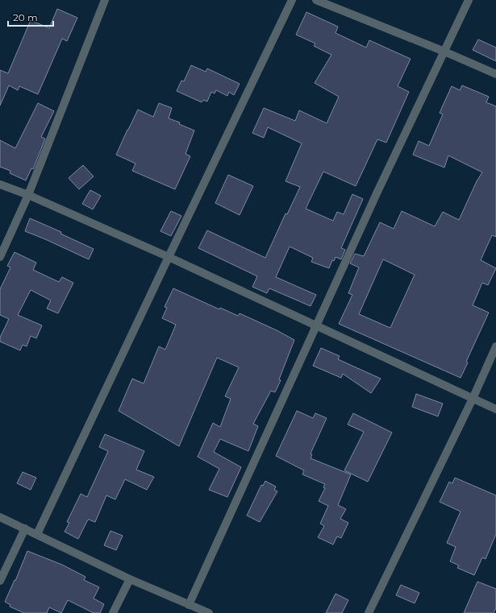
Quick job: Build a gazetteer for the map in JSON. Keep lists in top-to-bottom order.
{
  "scale_bar": "20 m"
}
